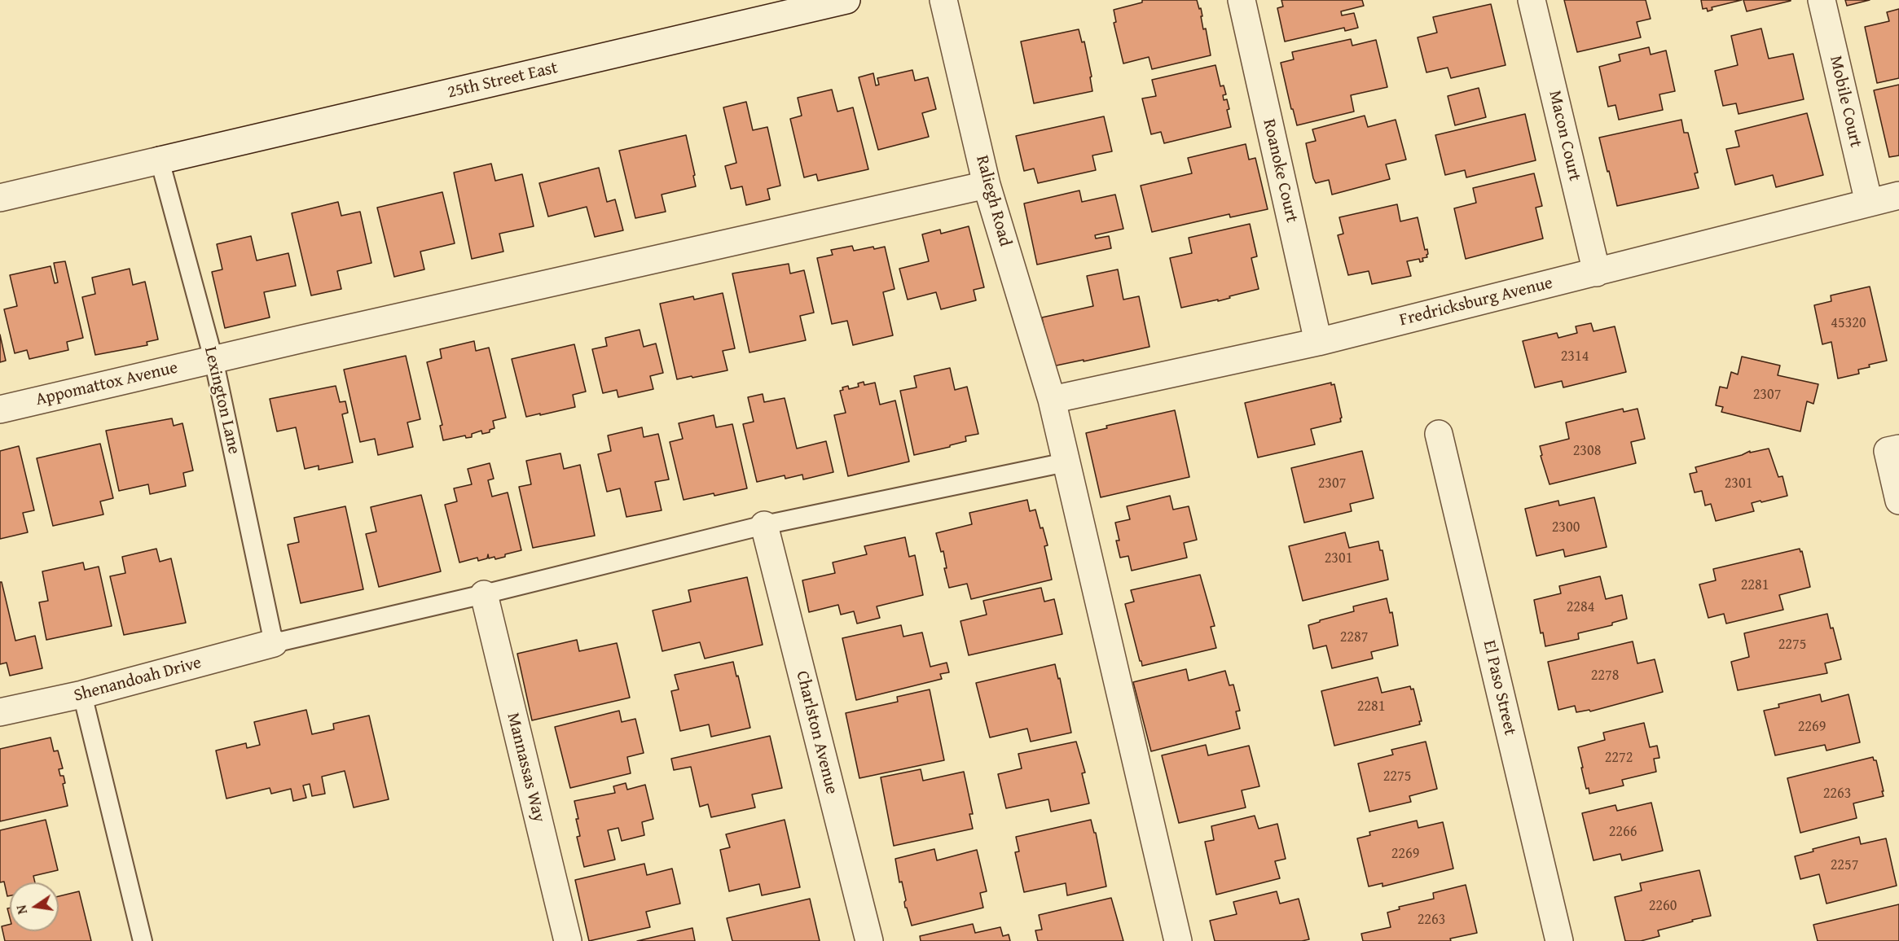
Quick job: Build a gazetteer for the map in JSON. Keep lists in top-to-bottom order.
{
  "streets": {
    "street": [
      "25th Street East",
      "Mobile Court",
      "Macon Court",
      "Roanoke Court",
      "Raliegh Road",
      "Fredricksburg Avenue",
      "Appomattox Avenue",
      "Shenandoah Drive",
      "El Paso Street",
      "Charlston Avenue",
      "Mannassas Way"
    ],
    "lane": ["Lexington Lane"]
  },
  "crossings": [
    ["25th Street East", "Lexington Lane"],
    ["Mobile Court", "Fredricksburg Avenue"],
    ["Macon Court", "Fredricksburg Avenue"],
    ["Roanoke Court", "Fredricksburg Avenue"],
    ["Raliegh Road", "Fredricksburg Avenue"],
    ["Raliegh Road", "Appomattox Avenue"],
    ["Appomattox Avenue", "Lexington Lane"],
    ["Lexington Lane", "Shenandoah Drive"]
  ],
  "house_numbers": [
    "45320",
    "2314",
    "2307",
    "2308",
    "2307",
    "2301",
    "2300",
    "2301",
    "2281",
    "2284",
    "2287",
    "2275",
    "2278",
    "2281",
    "2269",
    "2272",
    "2275",
    "2263",
    "2266",
    "2269",
    "2257",
    "2260",
    "2263"
  ],
  "north": "left"
}
